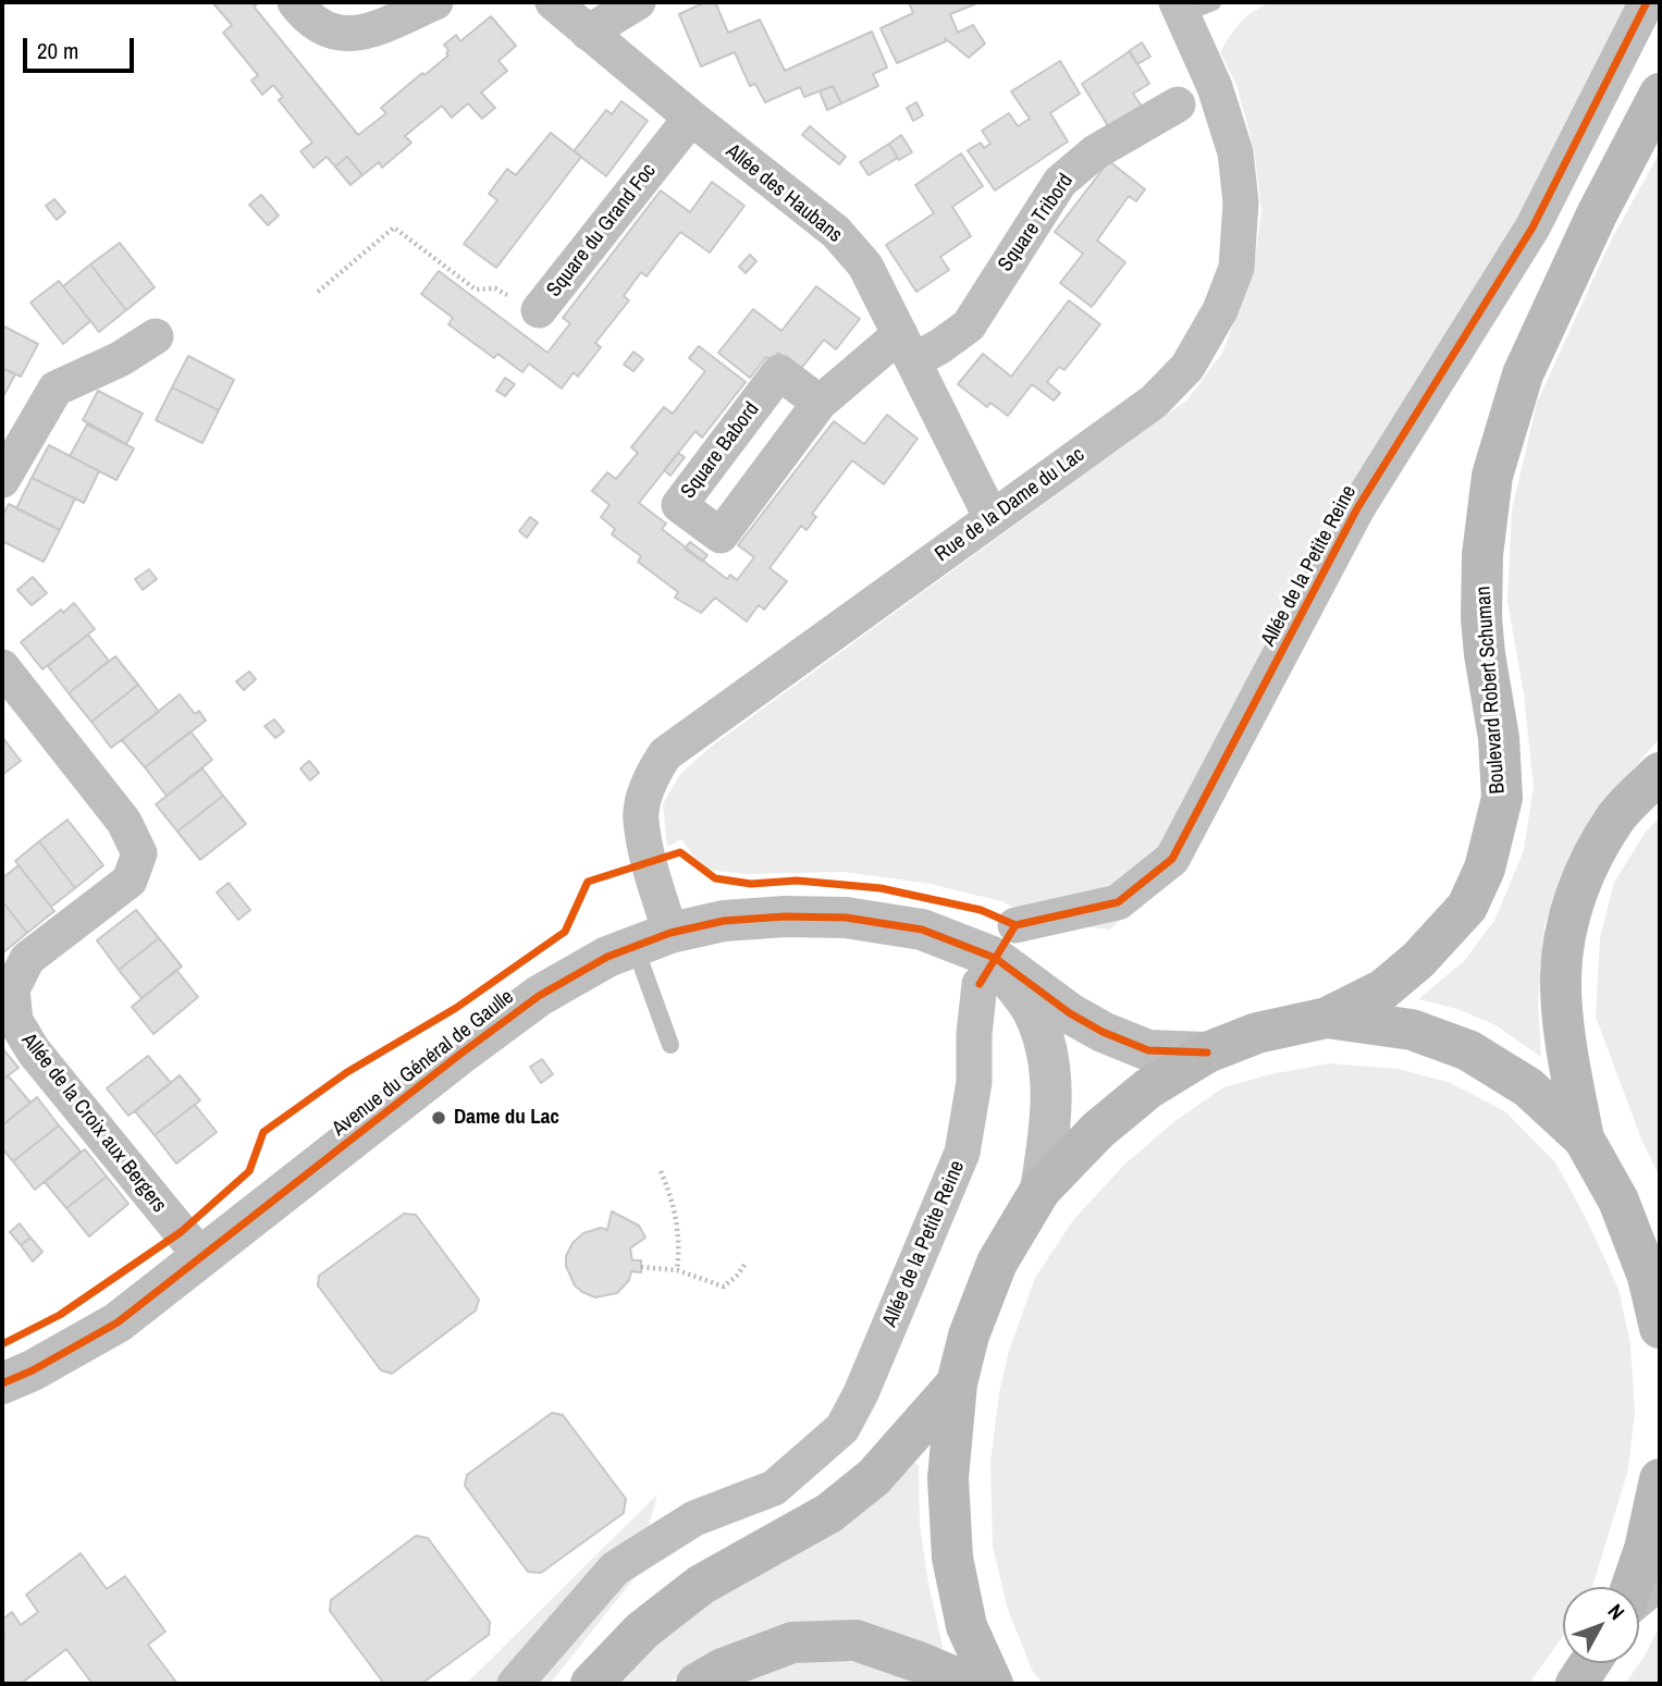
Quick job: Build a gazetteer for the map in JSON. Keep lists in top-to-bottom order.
{
  "streets": {
    "main road": ["Boulevard Robert Schuman"],
    "street": [
      "Allée des Haubans",
      "Square Tribord",
      "Square du Grand Foc",
      "Rue de la Dame du Lac",
      "Allée de la Petite Reine",
      "Avenue du Général de Gaulle",
      "Allée de la Croix aux Bergers"
    ]
  },
  "crossings": [
    ["Allée des Haubans", "Square Tribord"],
    ["Allée des Haubans", "Square du Grand Foc"],
    ["Allée des Haubans", "Rue de la Dame du Lac"],
    ["Rue de la Dame du Lac", "Avenue du Général de Gaulle"],
    ["Allée de la Petite Reine", "Avenue du Général de Gaulle"],
    ["Avenue du Général de Gaulle", "Allée de la Croix aux Bergers"]
  ],
  "places": ["Dame du Lac"],
  "scale_bar": "20 m",
  "north": "top right"
}
